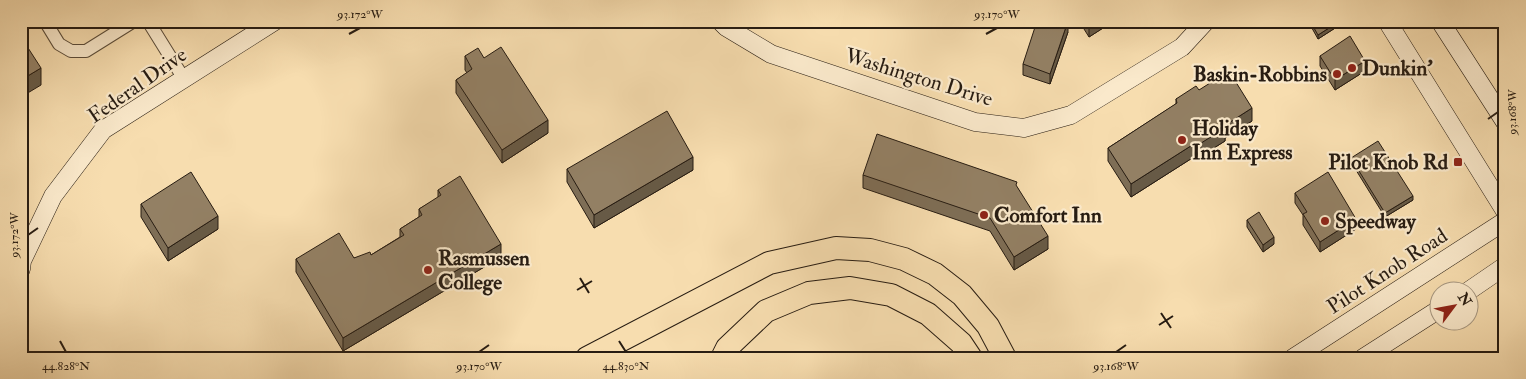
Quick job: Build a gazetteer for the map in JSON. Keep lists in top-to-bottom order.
{
  "streets": {
    "street": ["Washington Drive", "Federal Drive", "Pilot Knob Road"]
  },
  "places": {
    "other": [
      "Dunkin'",
      "Baskin-Robbins",
      "Holiday Inn Express",
      "Comfort Inn",
      "Speedway",
      "Rasmussen College"
    ],
    "transit": ["Pilot Knob Rd"]
  },
  "north": "top right",
  "coordinates": [
    "93.172°W",
    "93.170°W",
    "93.168°W",
    "44.828°N",
    "44.830°N"
  ]
}
